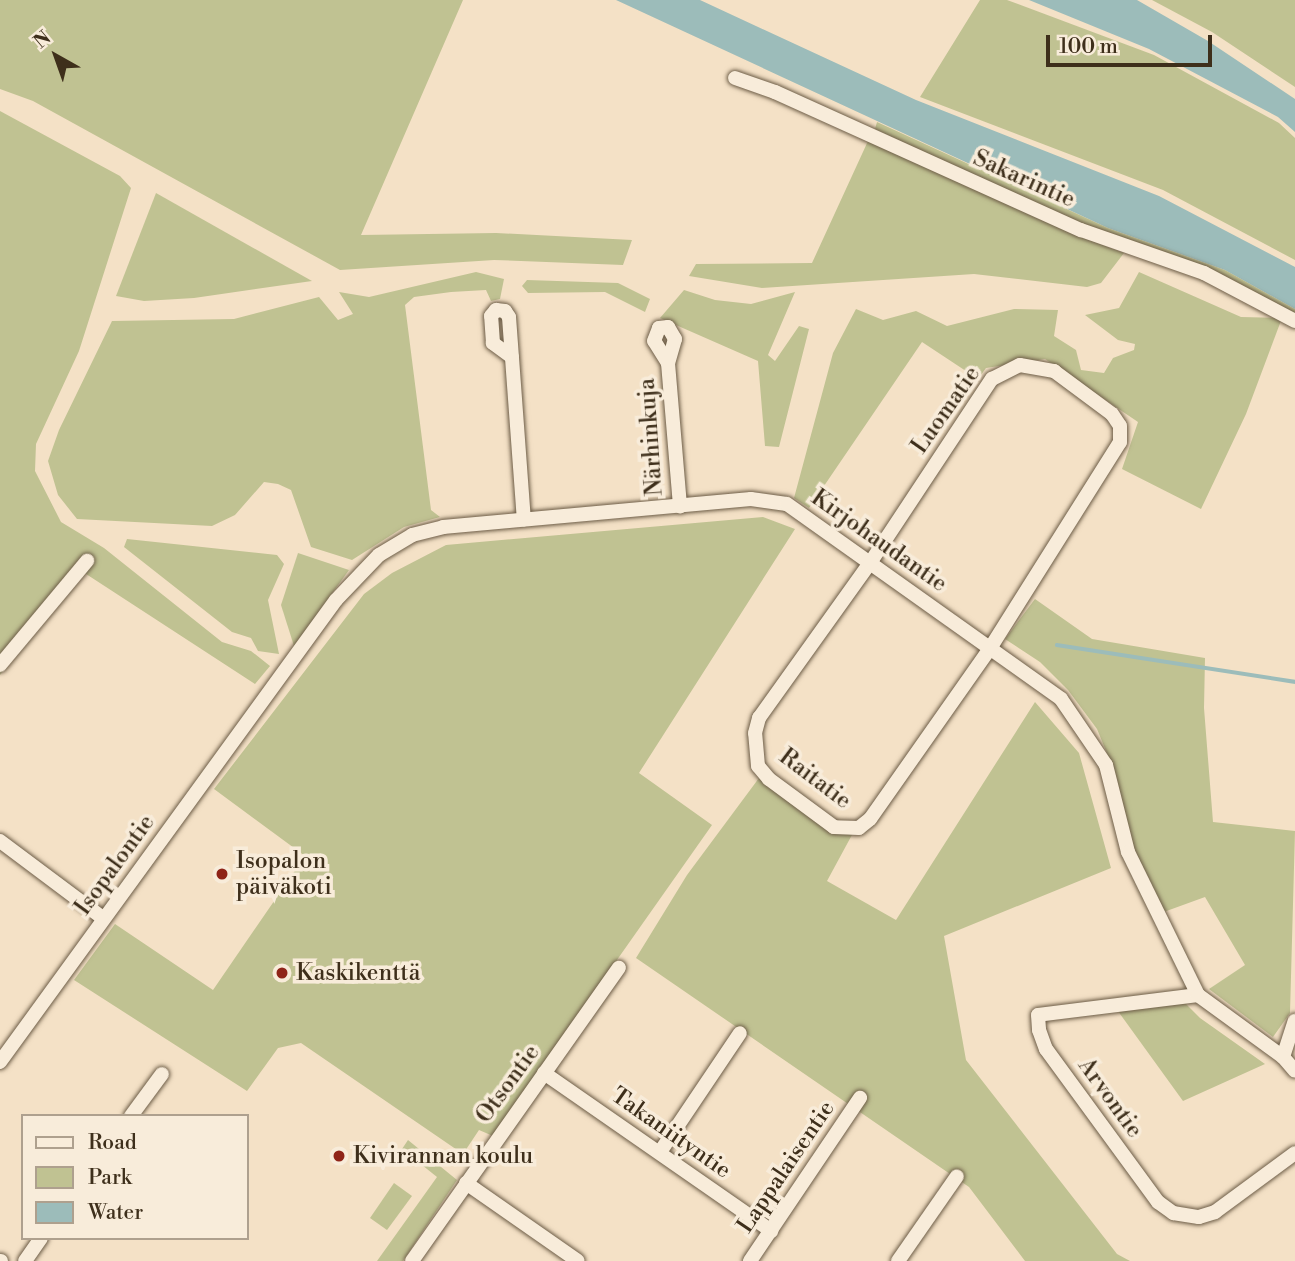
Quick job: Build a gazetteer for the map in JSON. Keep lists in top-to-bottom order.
{
  "streets": {
    "street": [
      "Sakarintie",
      "Luomatie",
      "Närhinkuja",
      "Kirjohaudantie",
      "Raitatie",
      "Isopalontie",
      "Otsontie",
      "Arvontie",
      "Takaniityntie",
      "Lappalaisentie"
    ]
  },
  "crossings": [
    ["Luomatie", "Kirjohaudantie"],
    ["Luomatie", "Raitatie"],
    ["Närhinkuja", "Kirjohaudantie"],
    ["Kirjohaudantie", "Raitatie"],
    ["Kirjohaudantie", "Isopalontie"],
    ["Kirjohaudantie", "Arvontie"],
    ["Otsontie", "Takaniityntie"],
    ["Takaniityntie", "Lappalaisentie"]
  ],
  "places": ["Isopalon päiväkoti", "Kaskikenttä", "Kivirannan koulu"],
  "legend": ["Road", "Park", "Water"],
  "scale_bar": "100 m",
  "north": "top left"
}
